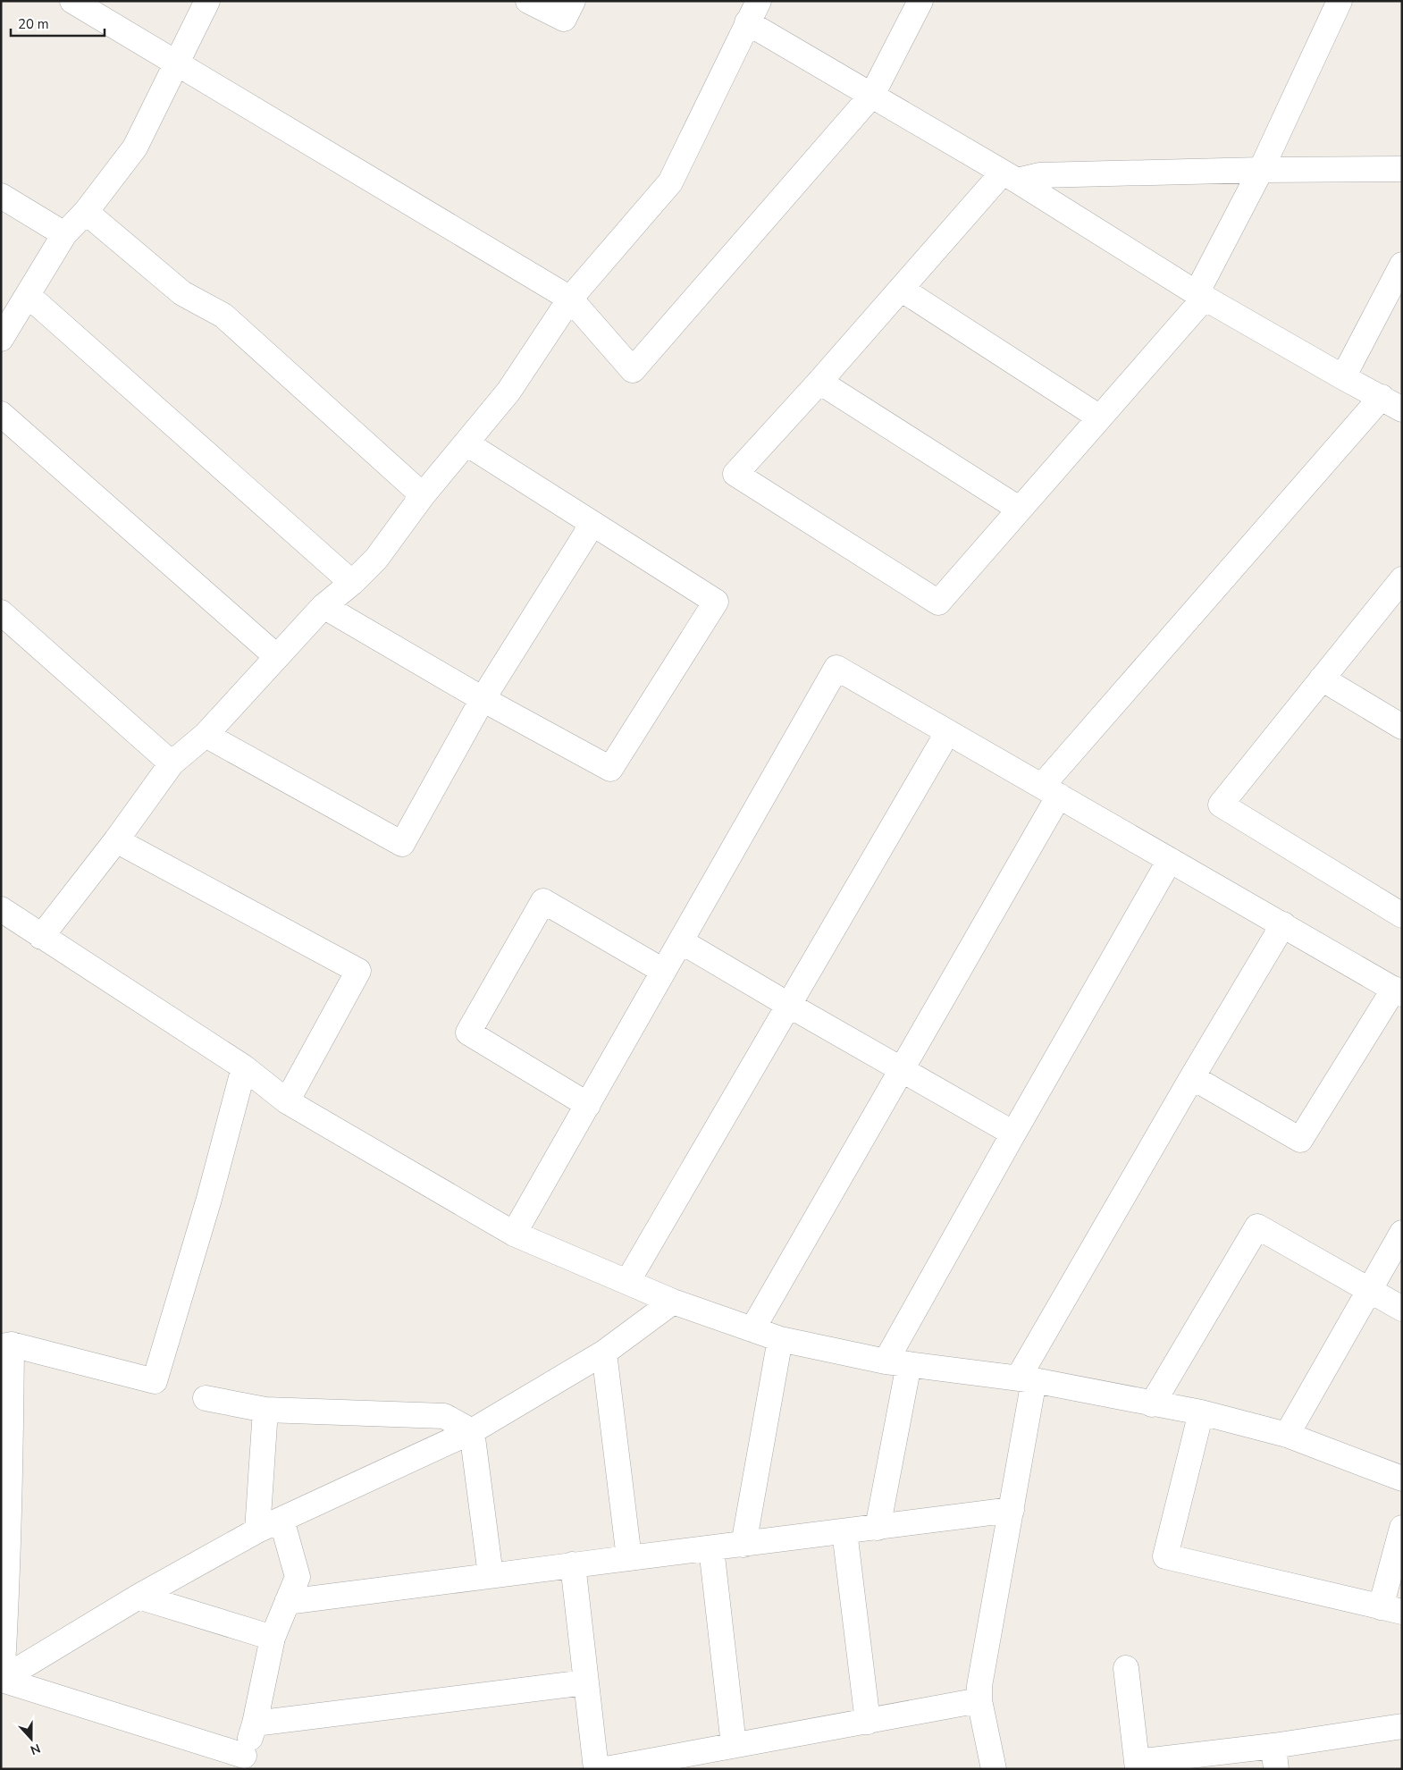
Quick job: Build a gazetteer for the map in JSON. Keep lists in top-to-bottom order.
{
  "scale_bar": "20 m",
  "north": "bottom"
}
